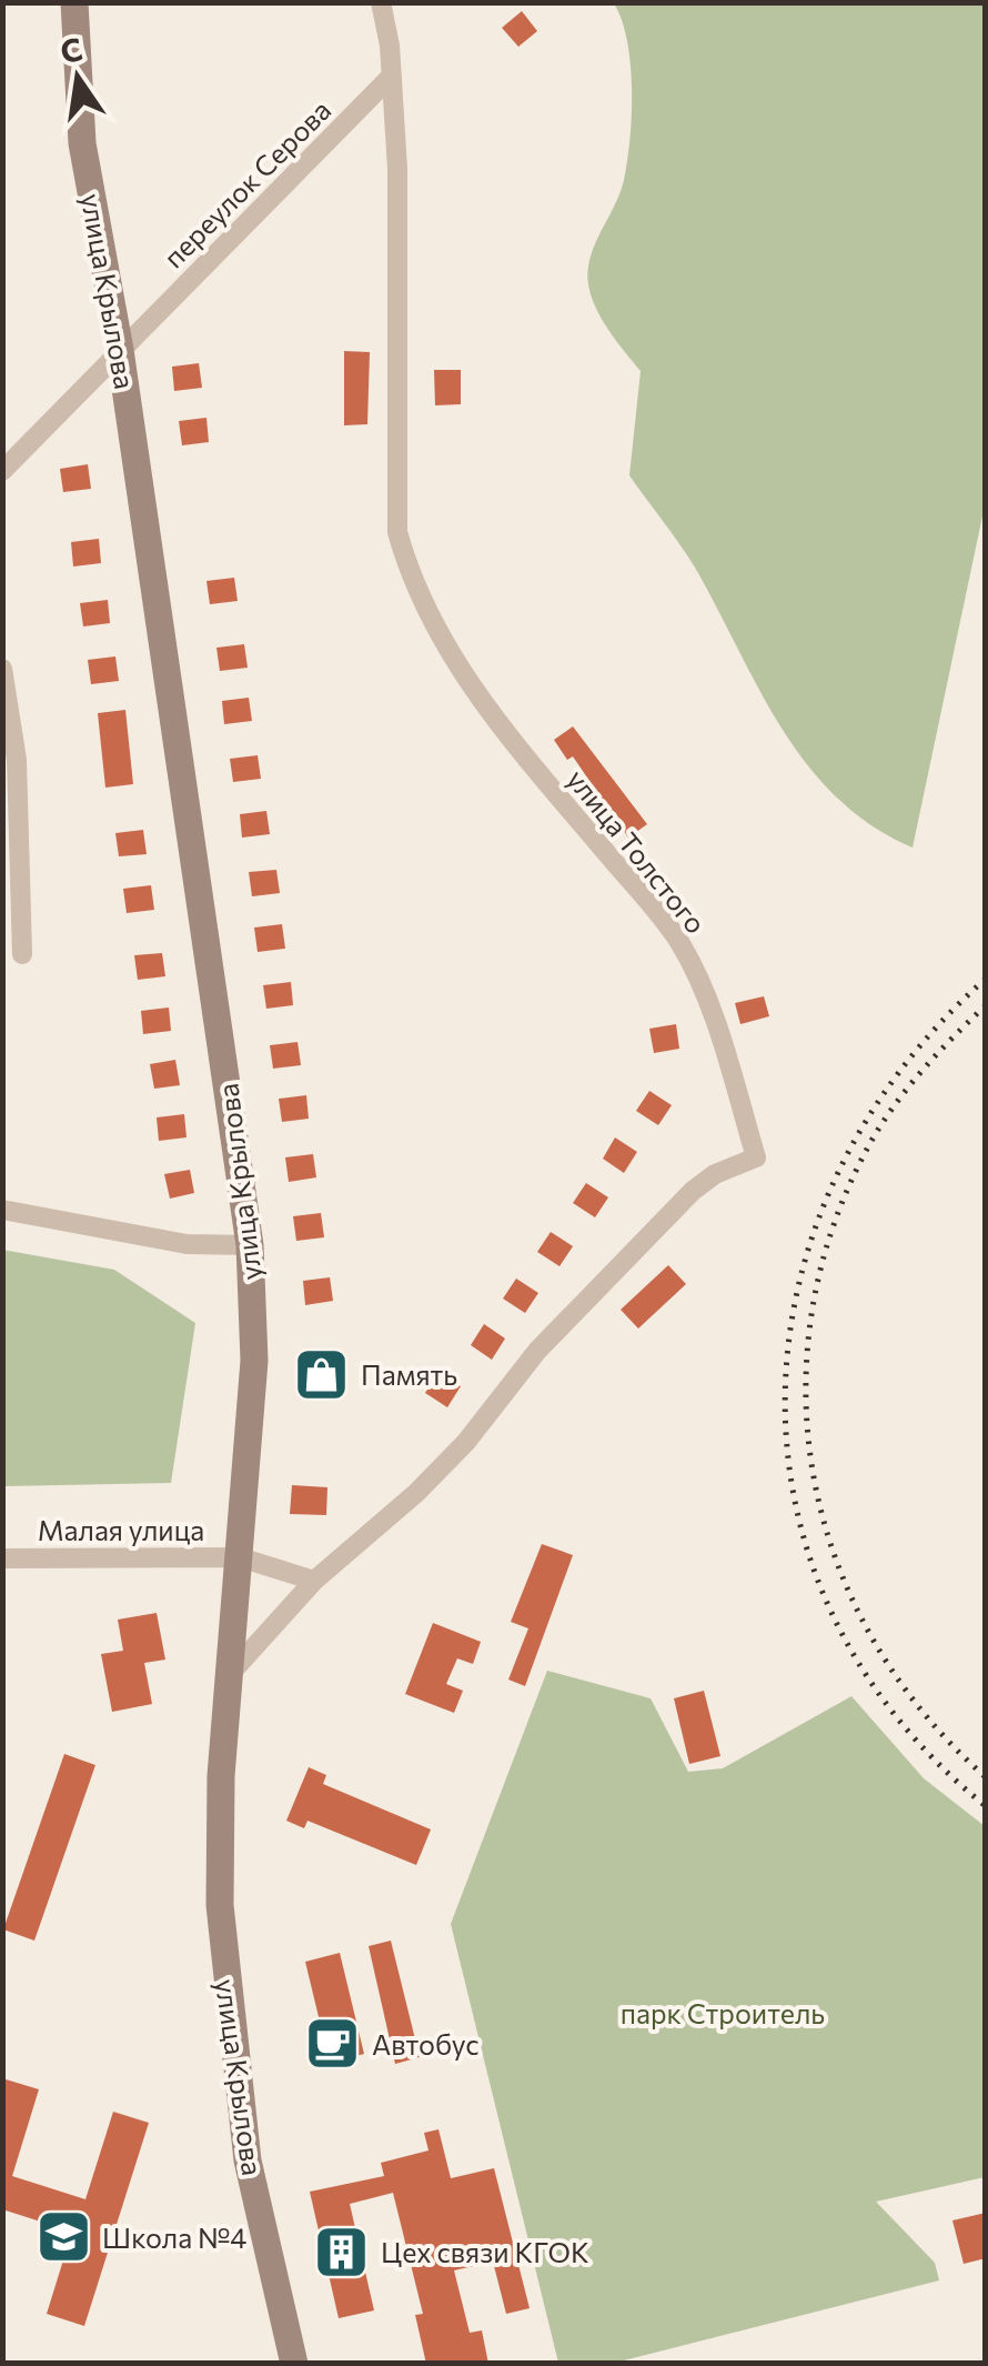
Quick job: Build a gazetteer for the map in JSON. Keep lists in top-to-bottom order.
{
  "streets": {
    "main road": ["улица Крылова"],
    "street": ["переулок Серова", "улица Толстого", "Малая улица"]
  },
  "crossings": [
    ["переулок Серова", "улица Крылова"],
    ["переулок Серова", "улица Толстого"],
    ["улица Крылова", "улица Толстого"],
    ["улица Крылова", "Малая улица"],
    ["улица Толстого", "Малая улица"]
  ],
  "parks": ["парк Строитель"],
  "places": {
    "shop": ["Память"],
    "cafe": ["Автобус"],
    "school or university": ["Школа №4"],
    "building": ["Цех связи КГОК"]
  },
  "north": "top"
}
